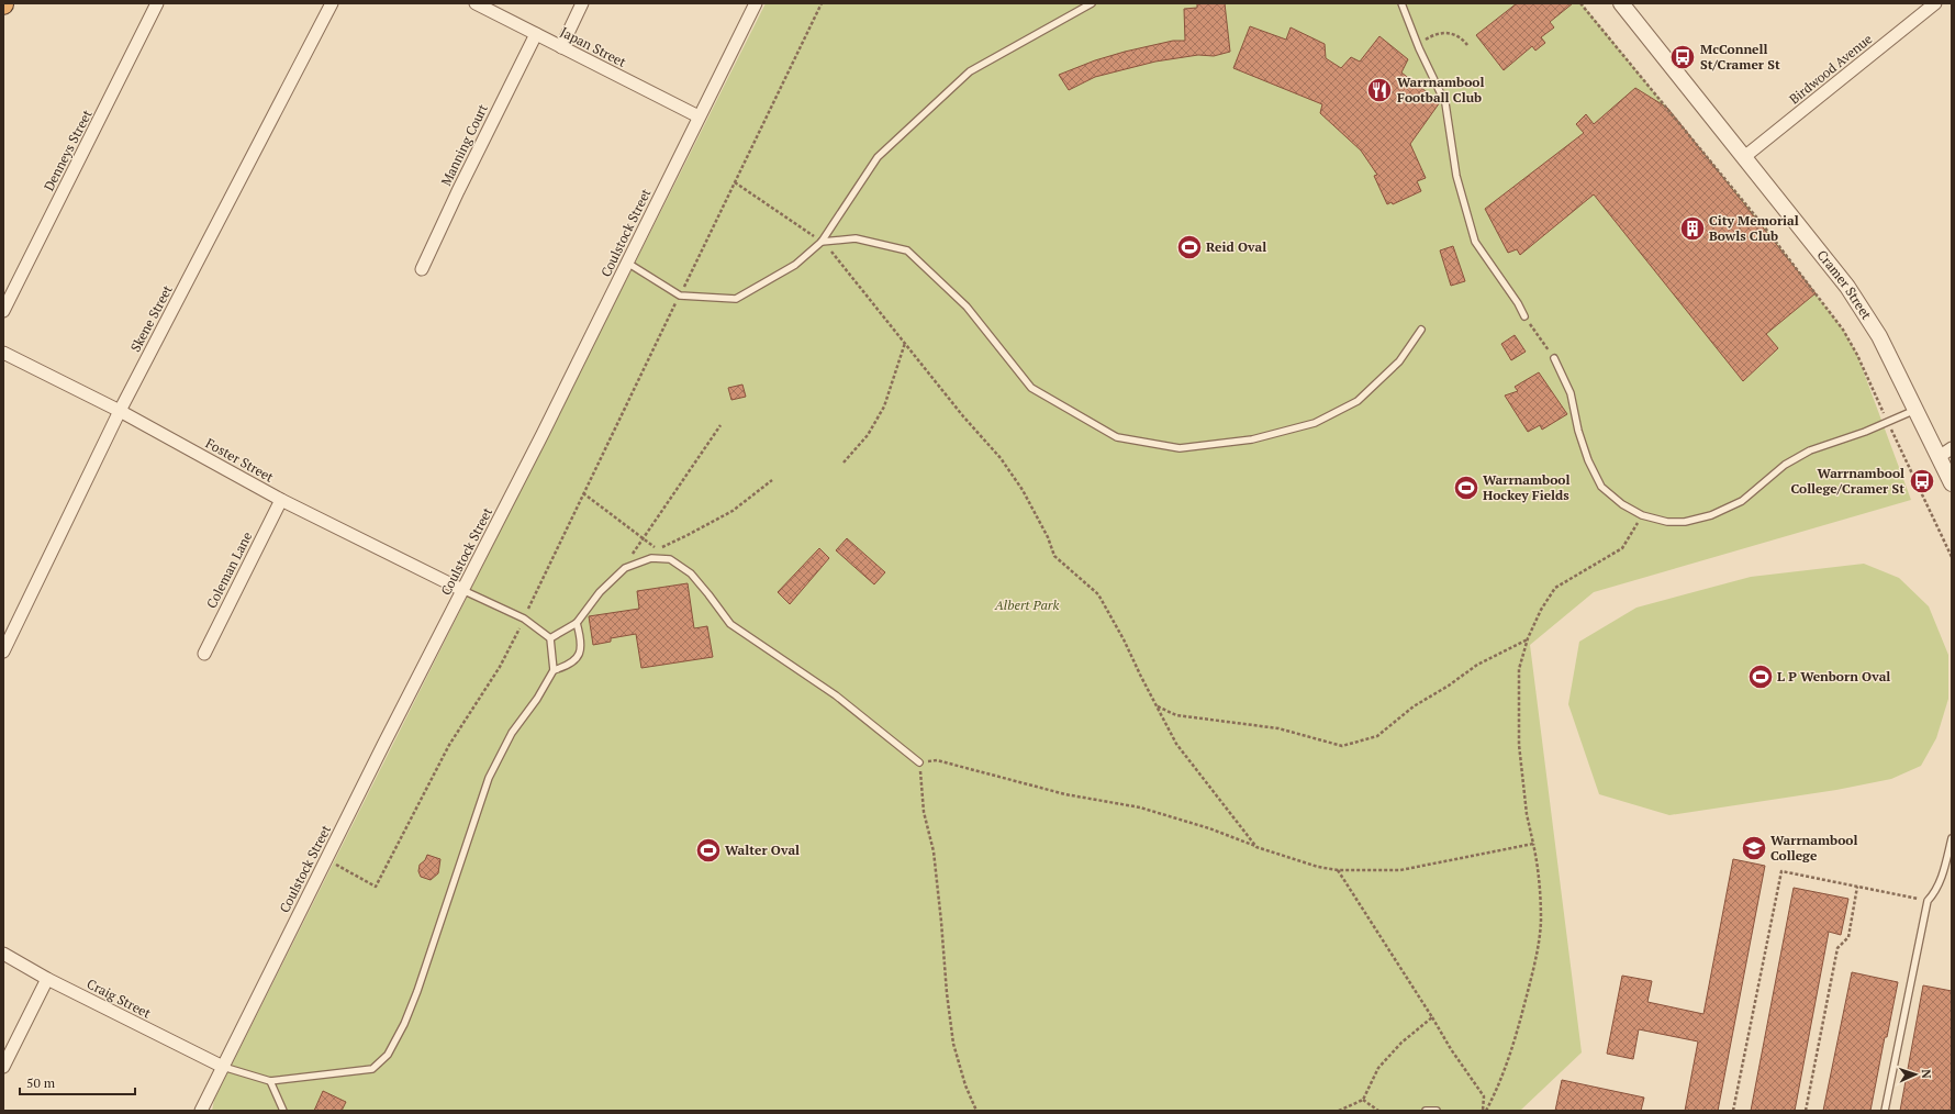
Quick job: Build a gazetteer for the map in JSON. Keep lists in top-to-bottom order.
{
  "streets": {
    "street": [
      "Japan Street",
      "Birdwood Avenue",
      "Manning Court",
      "Denneys Street",
      "Coulstock Street",
      "Cramer Street",
      "Skene Street",
      "Foster Street",
      "Coleman Lane",
      "Craig Street"
    ]
  },
  "crossings": [
    ["Japan Street", "Manning Court"],
    ["Japan Street", "Coulstock Street"],
    ["Birdwood Avenue", "Cramer Street"],
    ["Coulstock Street", "Foster Street"],
    ["Coulstock Street", "Craig Street"],
    ["Skene Street", "Foster Street"],
    ["Foster Street", "Coleman Lane"]
  ],
  "parks": ["Albert Park"],
  "places": {
    "bus stop": ["McConnell St/Cramer St", "Warrnambool College/Cramer St"],
    "restaurant": ["Warrnambool Football Club"],
    "building": ["City Memorial Bowls Club"],
    "sports": [
      "Reid Oval",
      "Warrnambool Hockey Fields",
      "L P Wenborn Oval",
      "Walter Oval"
    ],
    "school or university": ["Warrnambool College"]
  },
  "scale_bar": "50 m",
  "north": "right"
}
